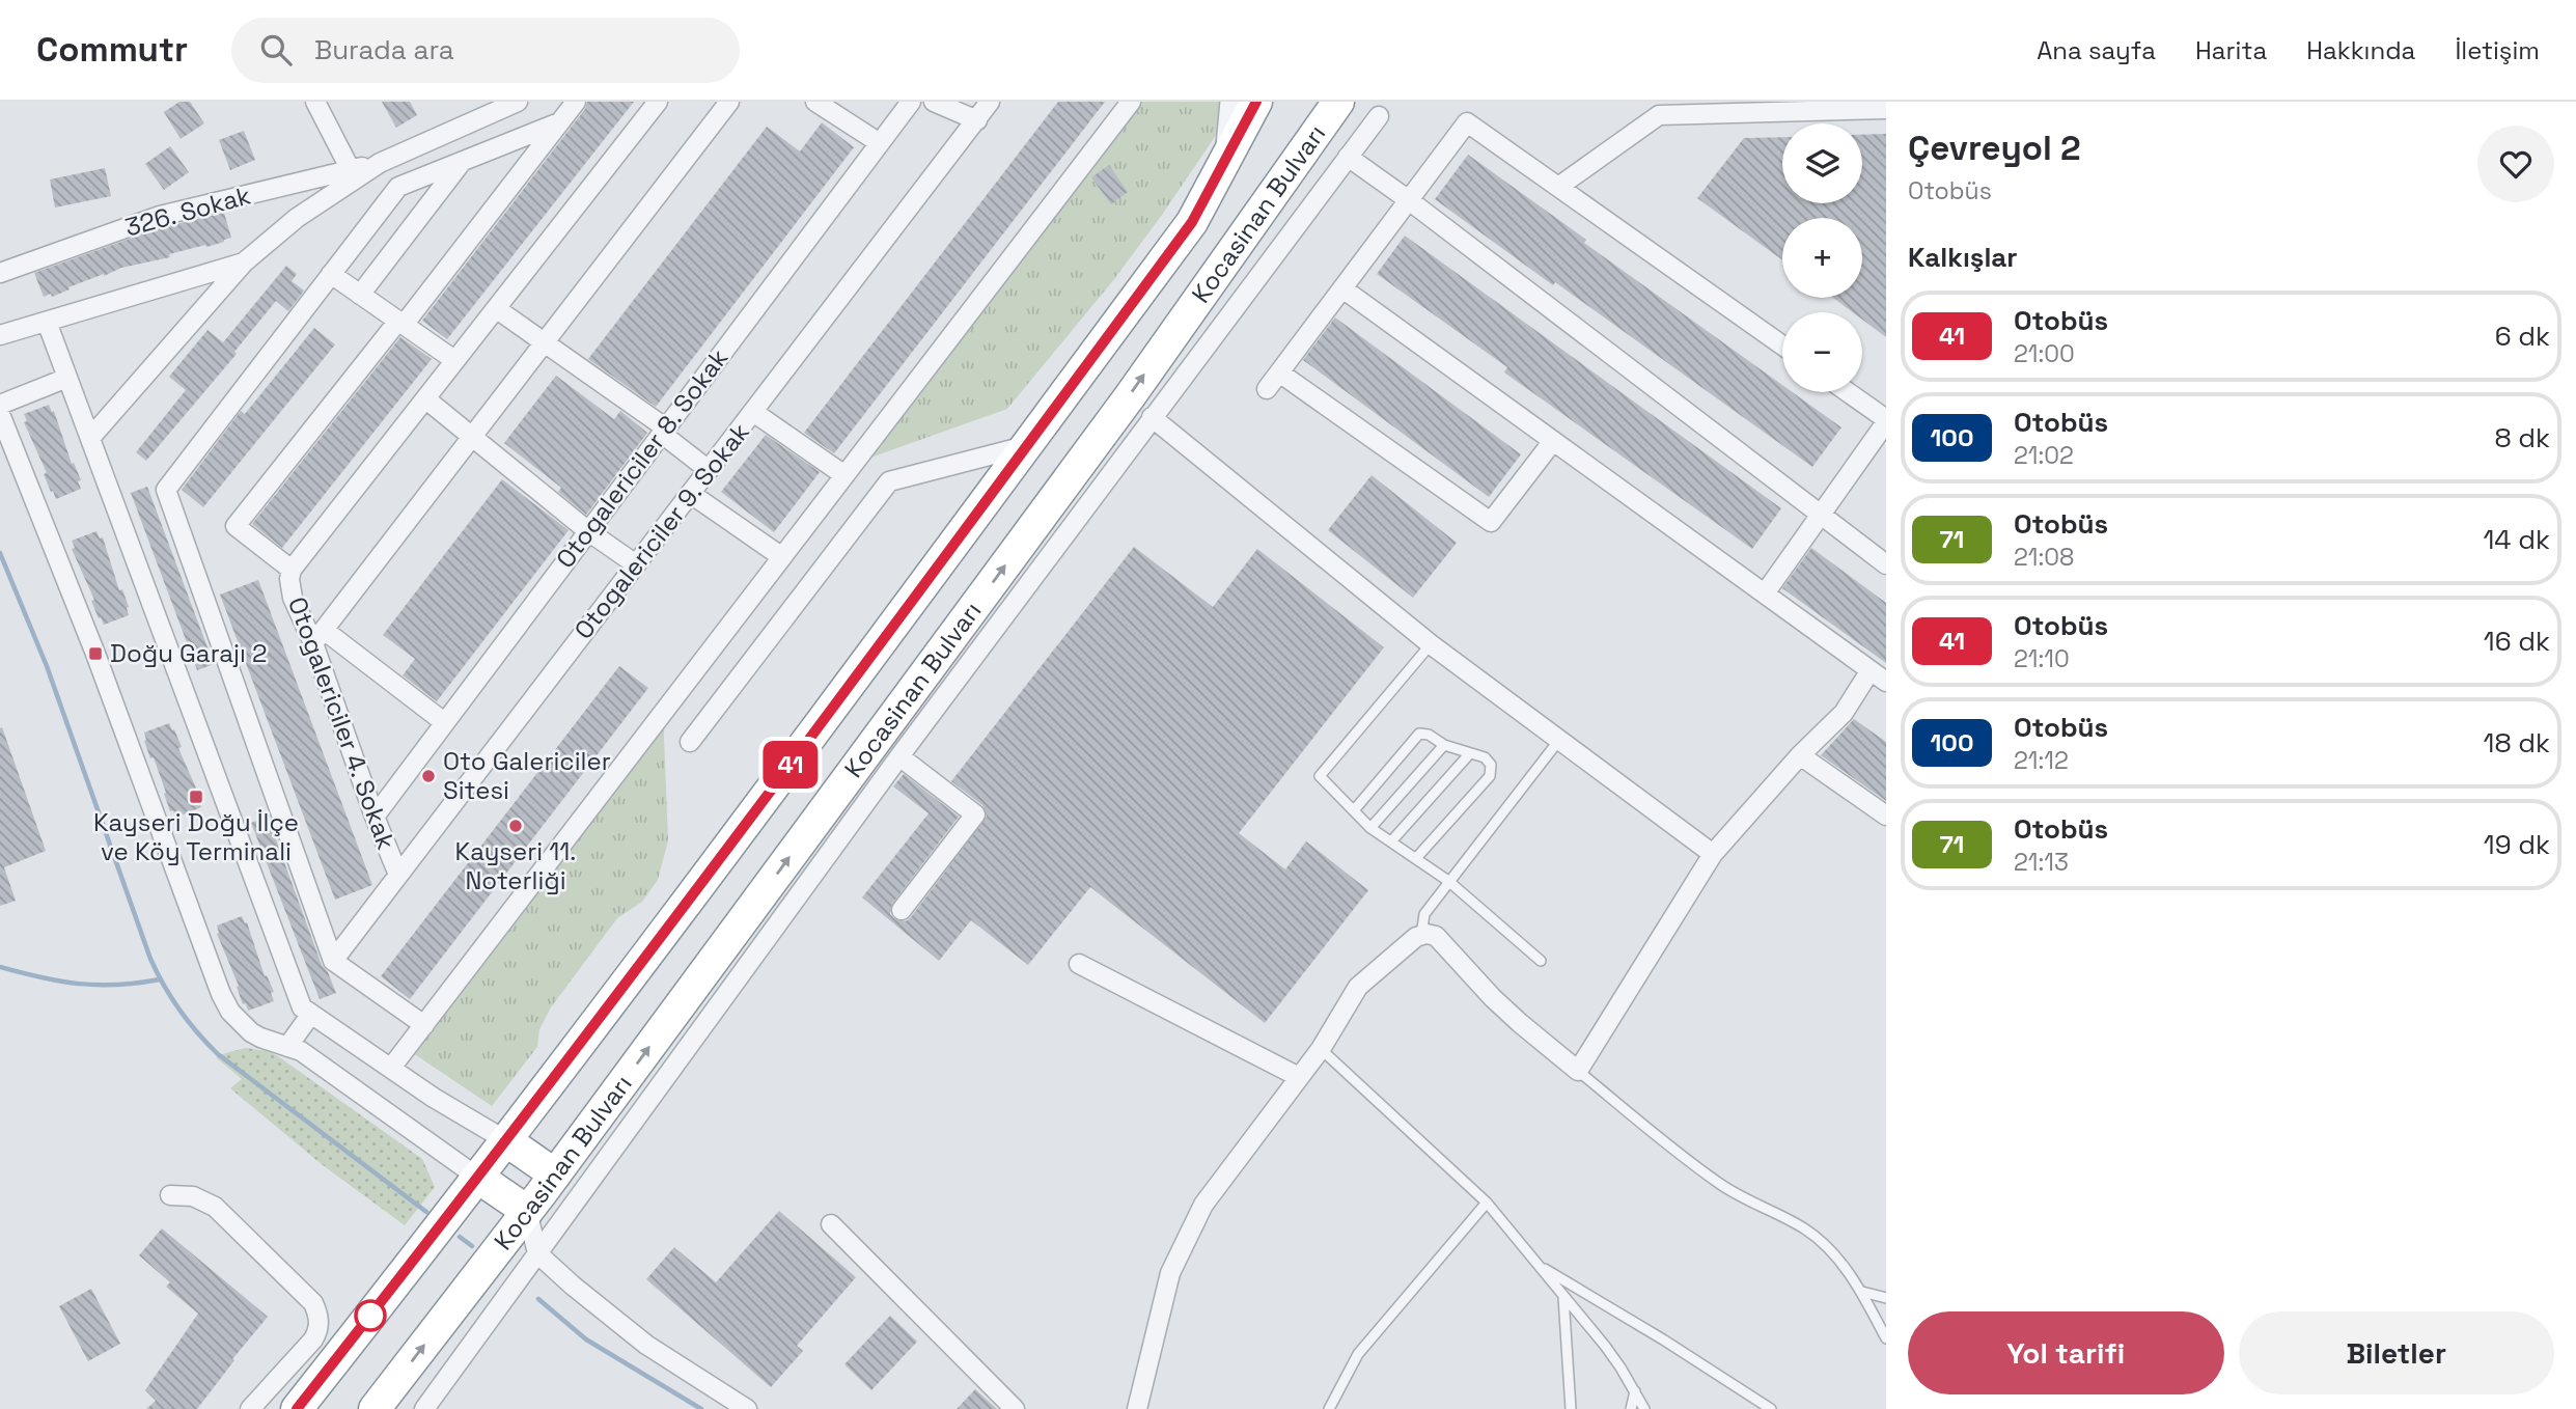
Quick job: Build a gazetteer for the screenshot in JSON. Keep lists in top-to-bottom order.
{
  "streets": {
    "highway": ["Kocasinan Bulvarı"],
    "street": [
      "326. Sokak",
      "Otogalericiler 8. Sokak",
      "Otogalericiler 9. Sokak",
      "Otogalericiler 4. Sokak"
    ]
  },
  "crossings": [
    ["Otogalericiler 8. Sokak", "Otogalericiler 4. Sokak"],
    ["Otogalericiler 9. Sokak", "Otogalericiler 4. Sokak"]
  ],
  "places": {
    "transit": ["Doğu Garajı 2", "Kayseri Doğu İlçe ve Köy Terminali"],
    "other": ["Oto Galericiler Sitesi", "Kayseri 11. Noterliği"]
  },
  "lines": ["bus line 41"],
  "page": {
    "header": "Commutr",
    "search": "Burada ara",
    "nav": [
      "Ana sayfa",
      "Harita",
      "Hakkında",
      "İletişim"
    ],
    "on_map": "41",
    "heading": [
      ["Çevreyol 2", "Otobüs"],
      "Kalkışlar"
    ],
    "map_buttons": ["+", "−"],
    "list": [
      {
        "mark": "41",
        "name": "Otobüs",
        "note": "21:00",
        "value": "6 dk"
      },
      {
        "mark": "100",
        "name": "Otobüs",
        "note": "21:02",
        "value": "8 dk"
      },
      {
        "mark": "71",
        "name": "Otobüs",
        "note": "21:08",
        "value": "14 dk"
      },
      {
        "mark": "41",
        "name": "Otobüs",
        "note": "21:10",
        "value": "16 dk"
      },
      {
        "mark": "100",
        "name": "Otobüs",
        "note": "21:12",
        "value": "18 dk"
      },
      {
        "mark": "71",
        "name": "Otobüs",
        "note": "21:13",
        "value": "19 dk"
      }
    ],
    "buttons": ["Yol tarifi", "Biletler"]
  }
}
